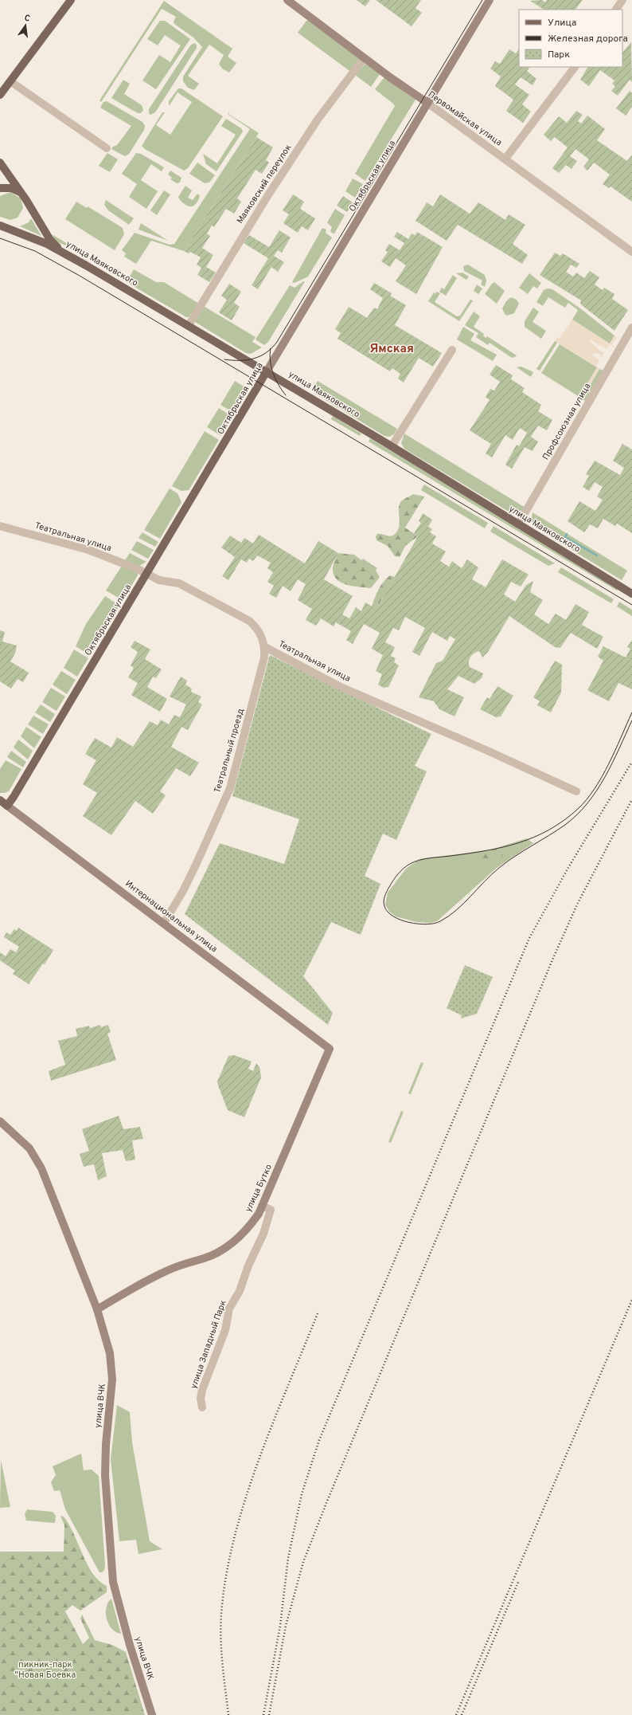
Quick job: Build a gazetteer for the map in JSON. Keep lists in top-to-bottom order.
{
  "streets": {
    "main road": [
      "Первомайская улица",
      "Октябрьская улица",
      "улица Маяковского",
      "Интернациональная улица",
      "улица Бутко",
      "улица ВЧК"
    ],
    "street": [
      "Маяковский переулок",
      "Профсоюзная улица",
      "Театральная улица",
      "Театральный проезд",
      "улица Западный Парк"
    ]
  },
  "crossings": [
    ["Первомайская улица", "Октябрьская улица"],
    ["Первомайская улица", "Маяковский переулок"],
    ["Октябрьская улица", "улица Маяковского"],
    ["Октябрьская улица", "Театральная улица"],
    ["Октябрьская улица", "Интернациональная улица"],
    ["Маяковский переулок", "улица Маяковского"],
    ["улица Маяковского", "Профсоюзная улица"],
    ["Театральная улица", "Театральный проезд"],
    ["Театральный проезд", "Интернациональная улица"],
    ["Интернациональная улица", "улица Бутко"],
    ["улица Бутко", "улица Западный Парк"],
    ["улица Бутко", "улица ВЧК"]
  ],
  "districts": ["Ямская"],
  "parks": ["пикник-парк \"Новая Боевка"],
  "legend": ["Улица", "Железная дорога", "Парк"],
  "north": "top"
}
